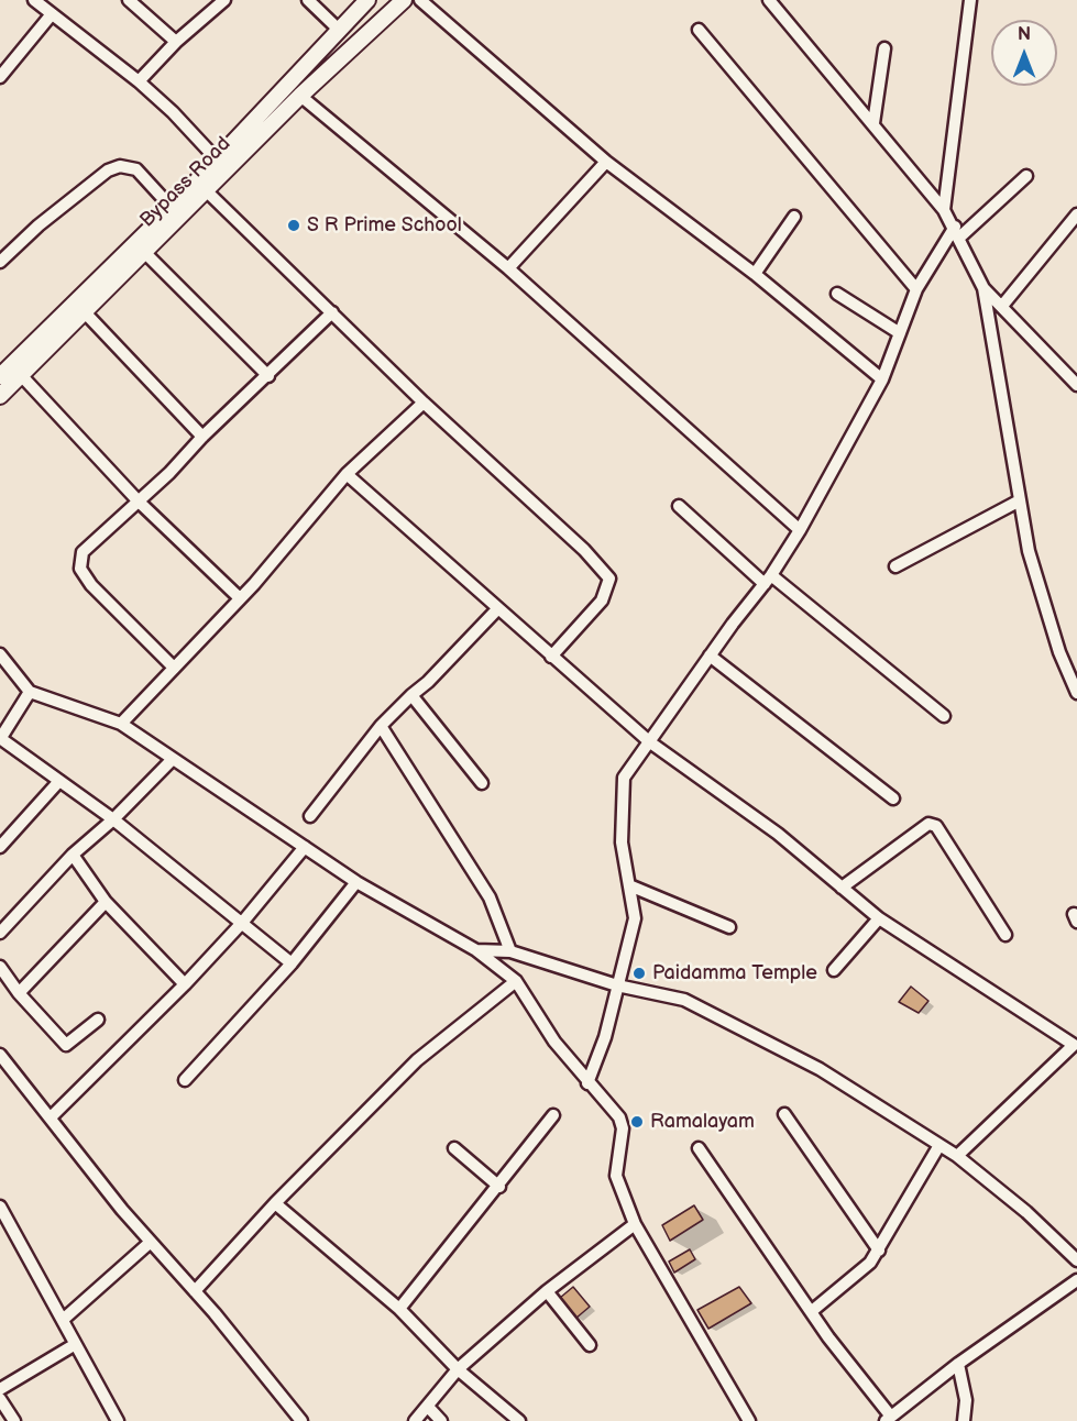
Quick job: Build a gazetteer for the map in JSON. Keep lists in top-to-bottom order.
{
  "streets": {
    "main road": ["Bypass Road"]
  },
  "places": ["S R Prime School", "Paidamma Temple", "Ramalayam"],
  "north": "top"
}
